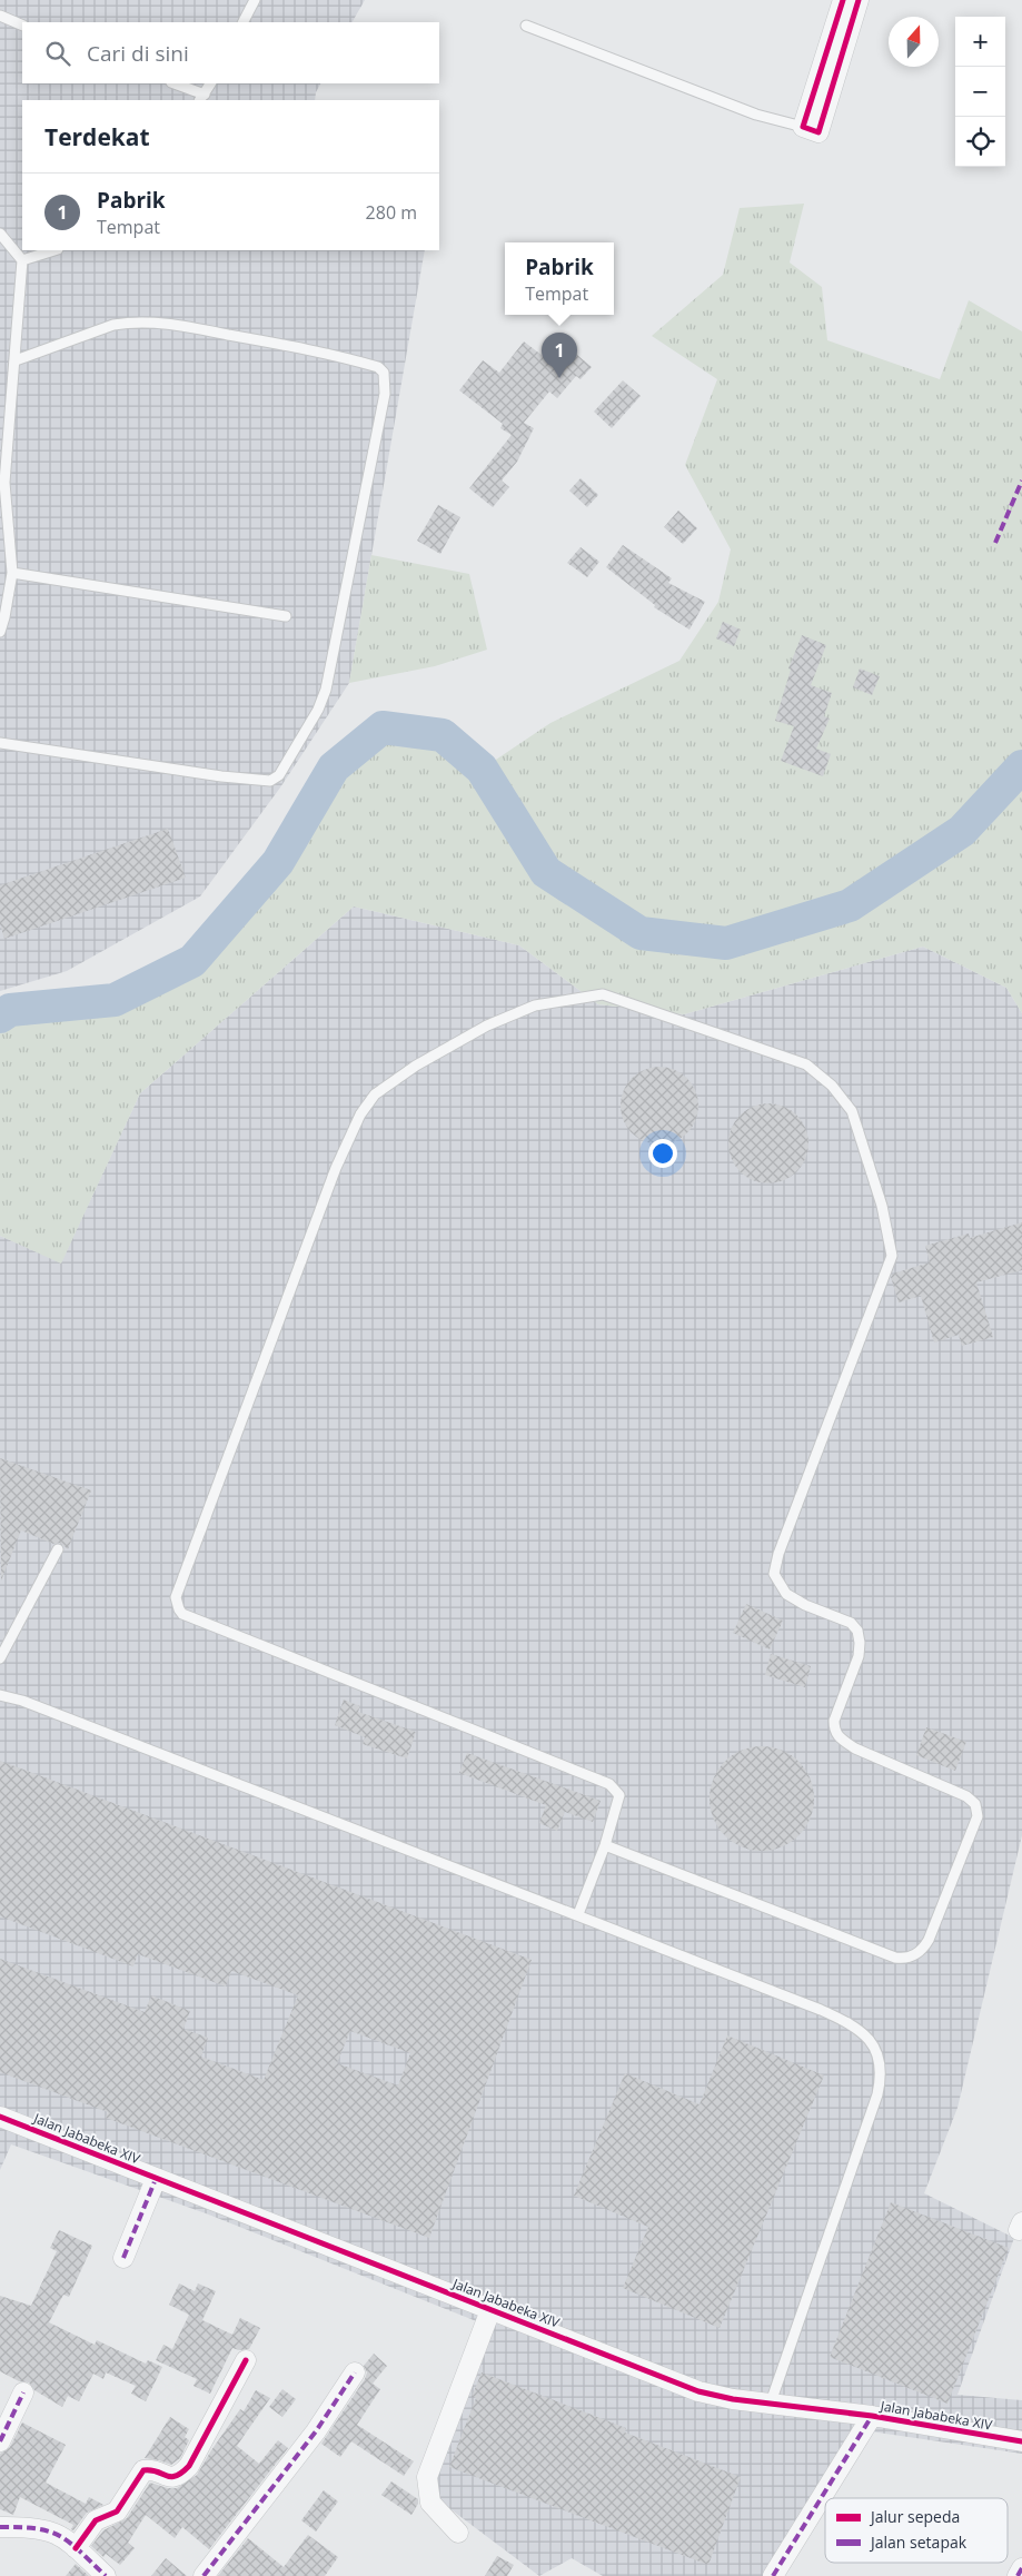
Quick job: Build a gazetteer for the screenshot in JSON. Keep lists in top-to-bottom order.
{
  "streets": {
    "street": ["Jalan Jababeka XIV"]
  },
  "legend": ["Jalur sepeda", "Jalan setapak"],
  "north": "top",
  "page": {
    "map_buttons": ["+", "−"],
    "search": "Cari di sini",
    "heading": "Terdekat",
    "list": [
      {
        "mark": "1",
        "name": "Pabrik",
        "note": "Tempat",
        "value": "280 m"
      }
    ],
    "popup": ["Pabrik", "Tempat"],
    "pins": "1"
  }
}
